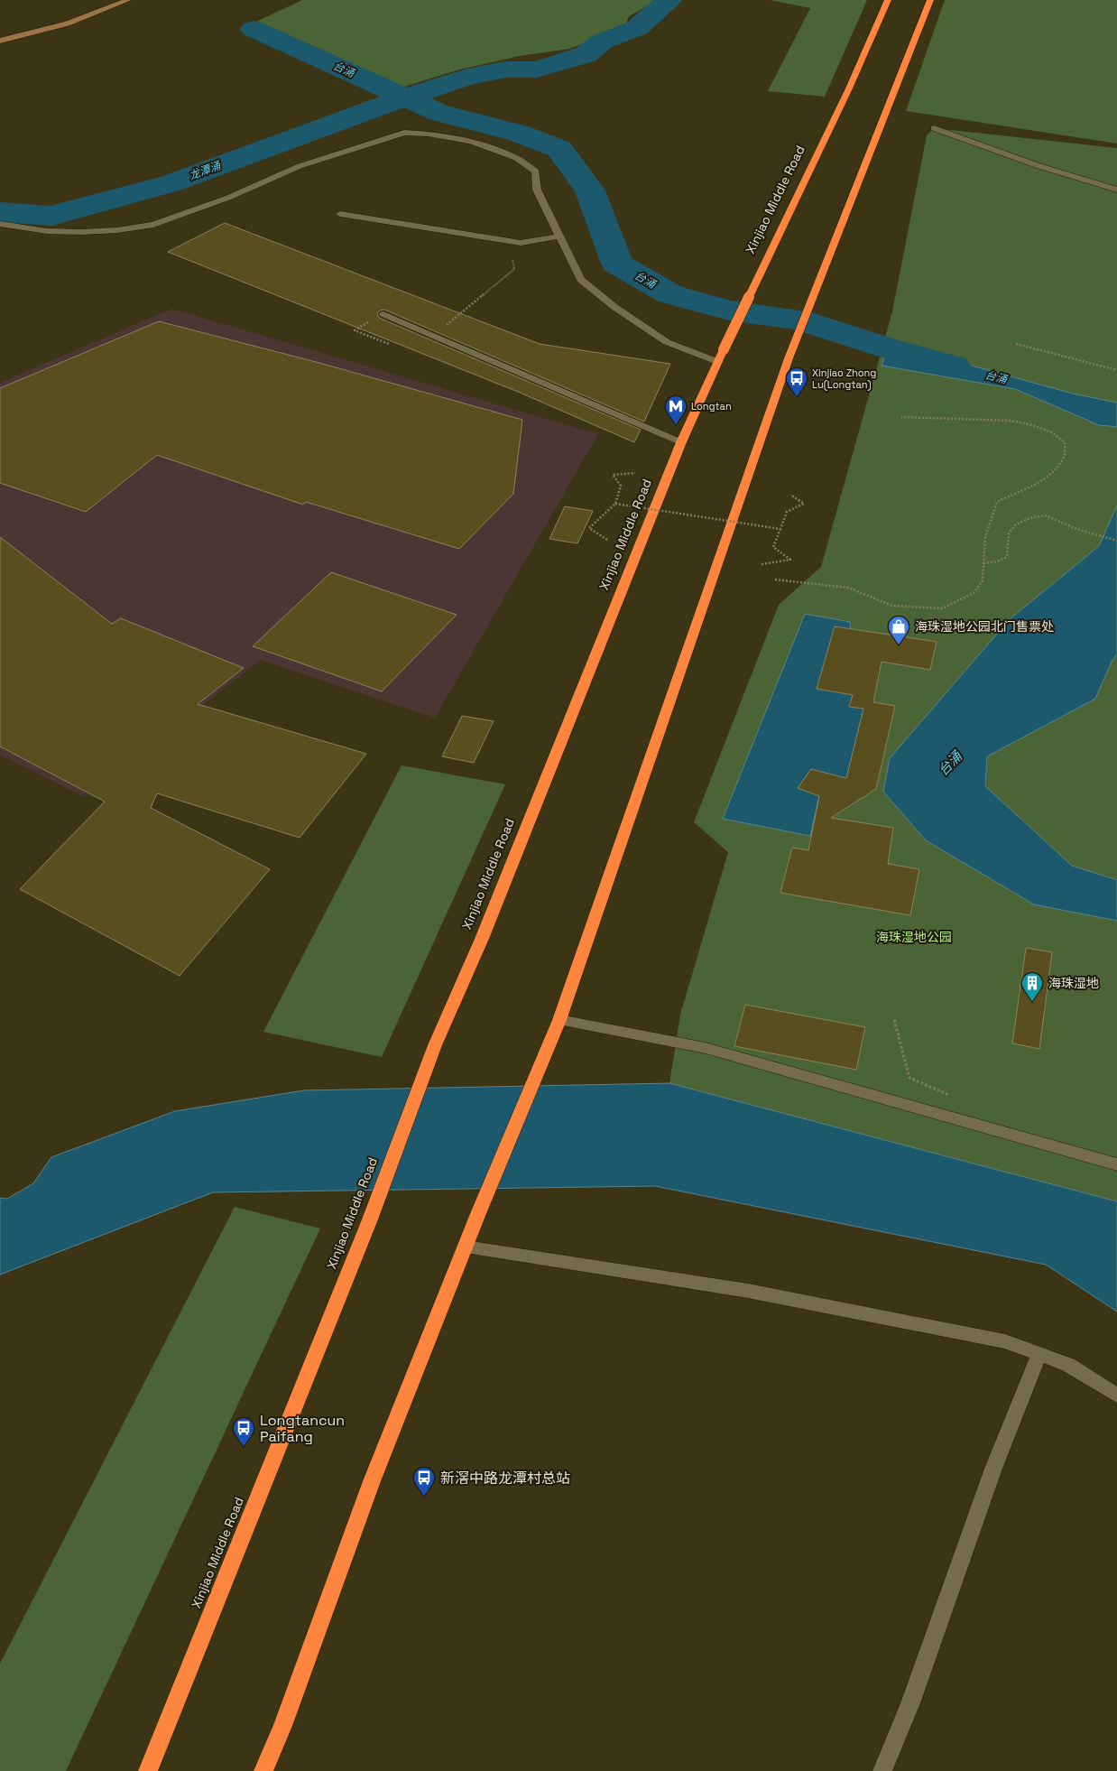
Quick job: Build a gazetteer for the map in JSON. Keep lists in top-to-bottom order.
{
  "streets": {
    "highway": ["Xinjiao Middle Road"]
  },
  "water": ["台涌", "龙潭涌"],
  "parks": ["海珠湿地公园"],
  "places": {
    "bus stop": ["Xinjiao Zhong Lu(Longtan)", "Longtancun Paifang", "新滘中路龙潭村总站"],
    "metro station": ["Longtan"],
    "shop": ["海珠湿地公园北门售票处"],
    "building": ["海珠湿地"]
  }
}
